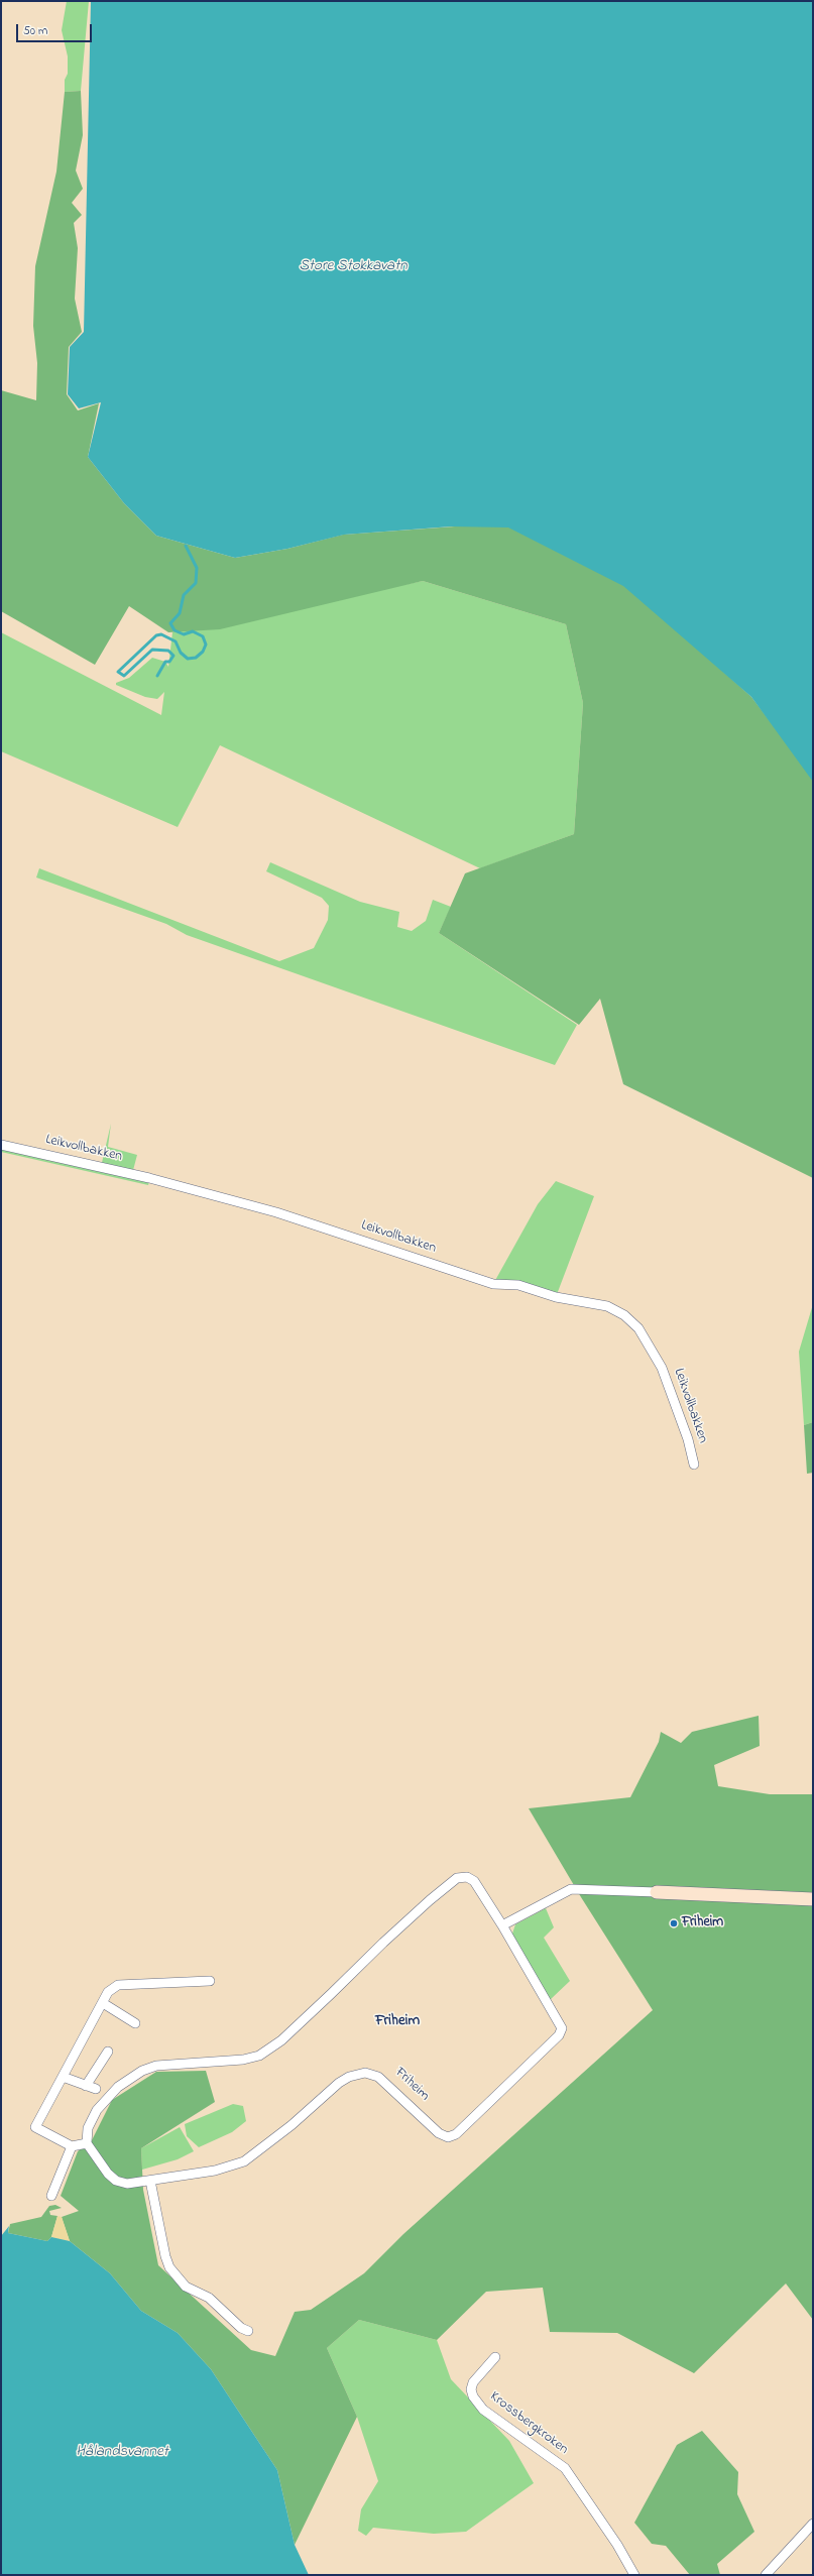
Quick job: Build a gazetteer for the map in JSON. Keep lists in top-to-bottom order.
{
  "streets": {
    "street": ["Leikvollbakken", "Friheim", "Krossbergkroken"]
  },
  "districts": ["Friheim"],
  "water": ["Store Stokkavatn", "Hålandsvannet"],
  "places": ["Friheim"],
  "scale_bar": "50 m"
}
